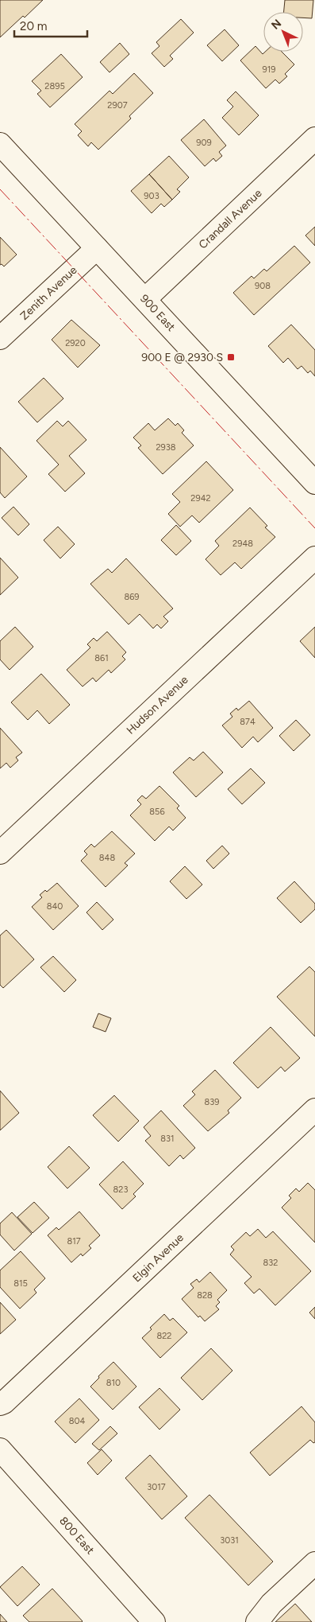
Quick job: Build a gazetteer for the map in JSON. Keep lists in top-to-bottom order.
{
  "streets": {
    "street": [
      "Crandall Avenue",
      "Zenith Avenue",
      "900 East",
      "Hudson Avenue",
      "Elgin Avenue",
      "800 East"
    ]
  },
  "crossings": [
    ["Crandall Avenue", "900 East"],
    ["Zenith Avenue", "900 East"]
  ],
  "places": {
    "transit": ["900 E @ 2930 S"]
  },
  "house_numbers": [
    "919",
    "2895",
    "2907",
    "909",
    "903",
    "908",
    "2920",
    "2938",
    "2942",
    "2948",
    "869",
    "861",
    "874",
    "856",
    "848",
    "840",
    "839",
    "831",
    "823",
    "817",
    "832",
    "815",
    "828",
    "822",
    "810",
    "804",
    "3017",
    "3031"
  ],
  "scale_bar": "20 m",
  "north": "top left"
}
